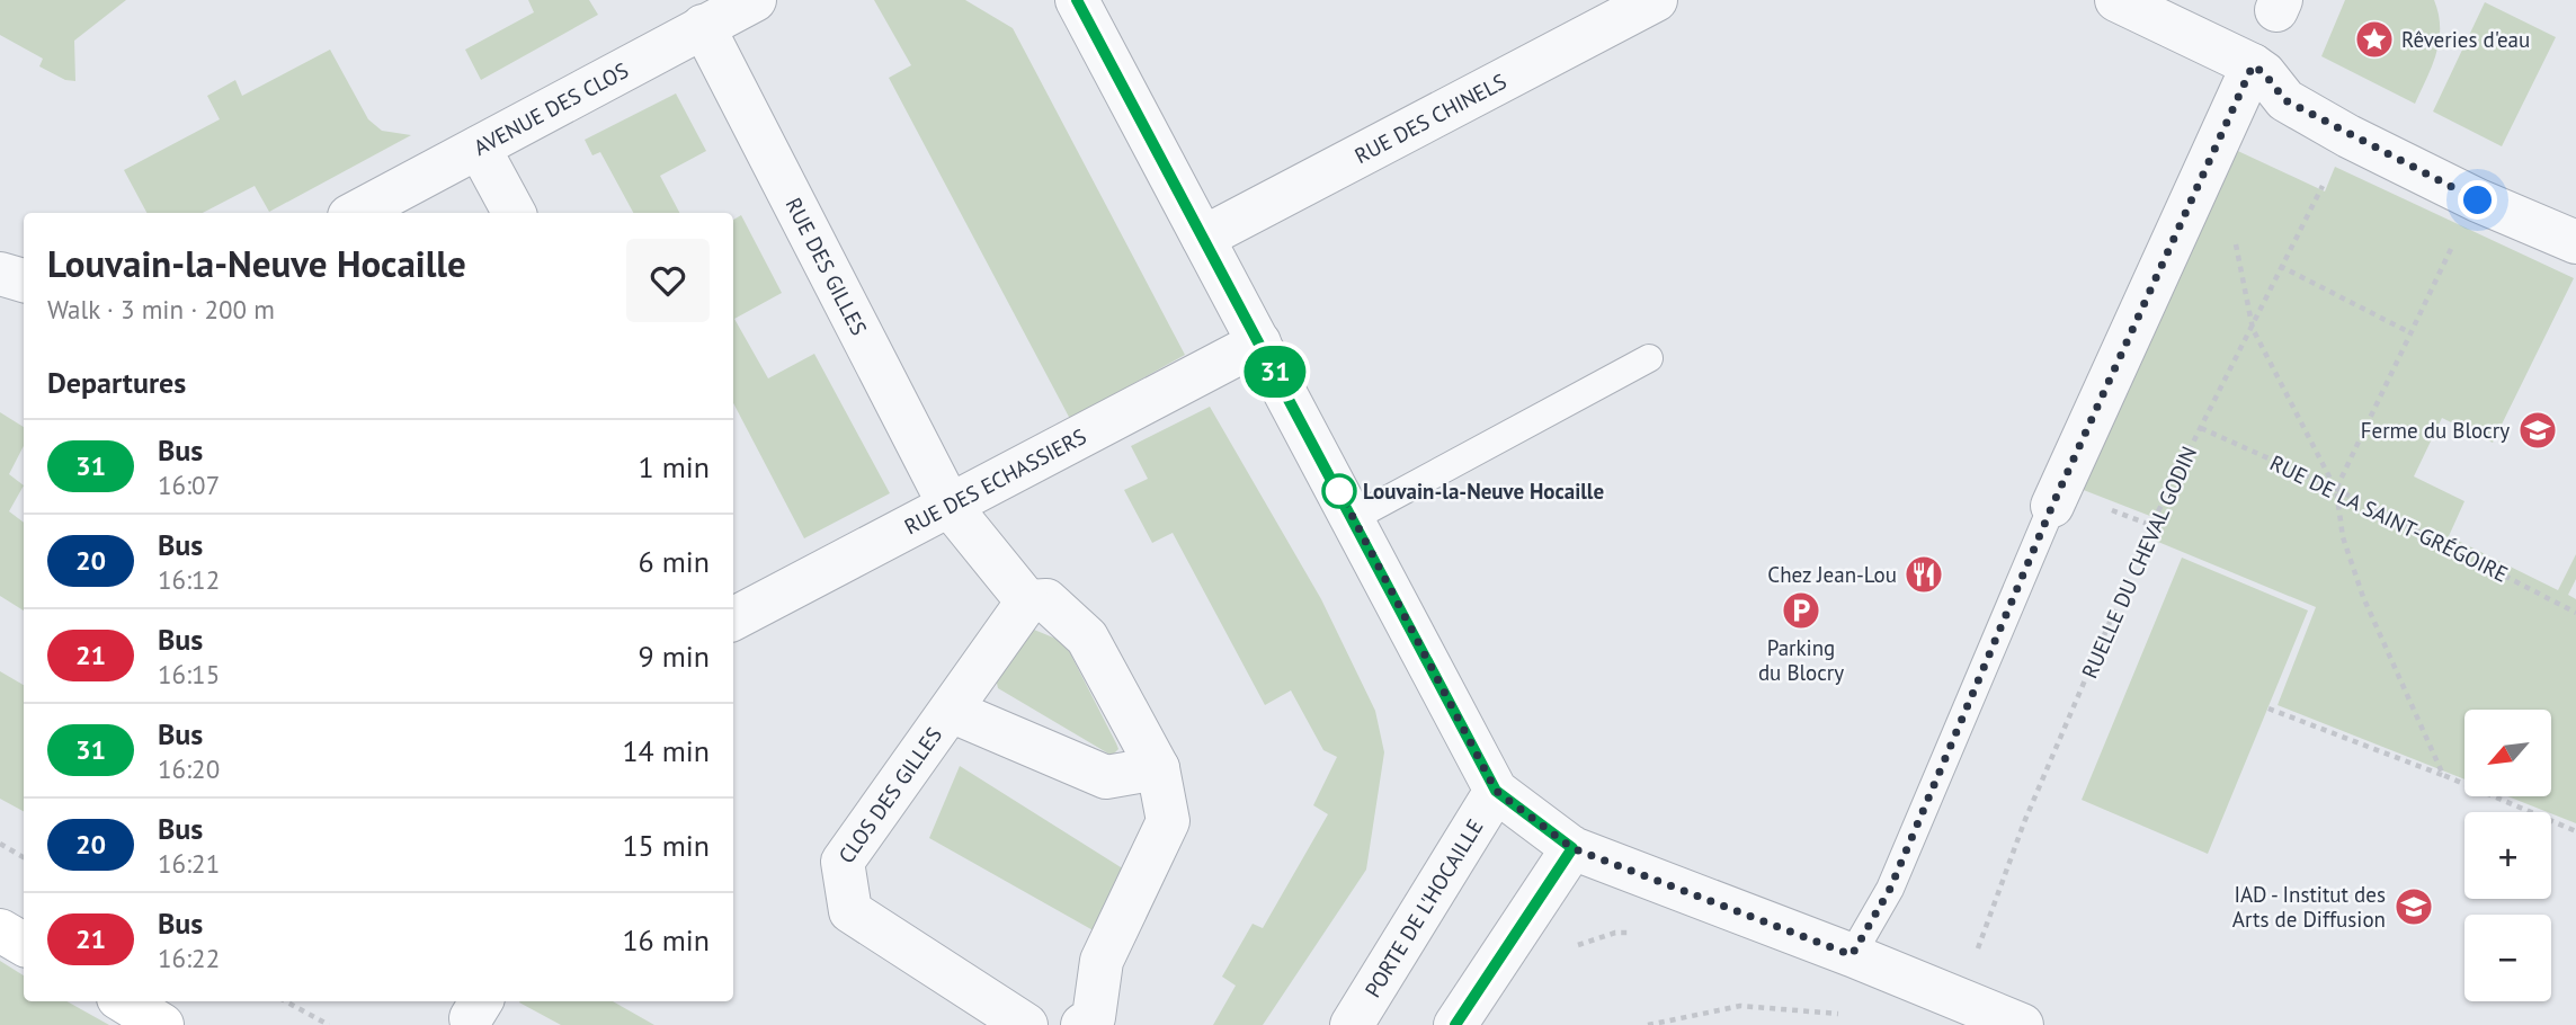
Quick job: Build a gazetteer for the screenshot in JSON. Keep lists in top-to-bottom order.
{
  "streets": {
    "street": [
      "AVENUE DES CLOS",
      "RUE DES CHINELS",
      "RUE DES GILLES",
      "RUE DES ECHASSIERS",
      "CLOS DES GILLES",
      "PORTE DE L'HOCAILLE"
    ],
    "path": ["RUE DE LA SAINT-GRÉGOIRE", "RUELLE DU CHEVAL GODIN"]
  },
  "crossings": [
    ["AVENUE DES CLOS", "RUE DES GILLES"],
    ["RUE DES GILLES", "RUE DES ECHASSIERS"],
    ["RUE DE LA SAINT-GRÉGOIRE", "RUELLE DU CHEVAL GODIN"]
  ],
  "places": {
    "place": ["Rêveries d'eau"],
    "school or university": ["Ferme du Blocry", "IAD - Institut des Arts de Diffusion"],
    "other": ["Louvain-la-Neuve Hocaille"],
    "restaurant": ["Chez Jean-Lou"],
    "parking": ["Parking du Blocry"]
  },
  "lines": ["bus line 31"],
  "north": "bottom left",
  "page": {
    "on_map": "31",
    "heading": [
      ["Louvain-la-Neuve Hocaille", "Walk · 3 min · 200 m"],
      "Departures"
    ],
    "list": [
      {
        "mark": "31",
        "name": "Bus",
        "note": "16:07",
        "value": "1 min"
      },
      {
        "mark": "20",
        "name": "Bus",
        "note": "16:12",
        "value": "6 min"
      },
      {
        "mark": "21",
        "name": "Bus",
        "note": "16:15",
        "value": "9 min"
      },
      {
        "mark": "31",
        "name": "Bus",
        "note": "16:20",
        "value": "14 min"
      },
      {
        "mark": "20",
        "name": "Bus",
        "note": "16:21",
        "value": "15 min"
      },
      {
        "mark": "21",
        "name": "Bus",
        "note": "16:22",
        "value": "16 min"
      }
    ],
    "map_buttons": ["+", "−"]
  }
}
